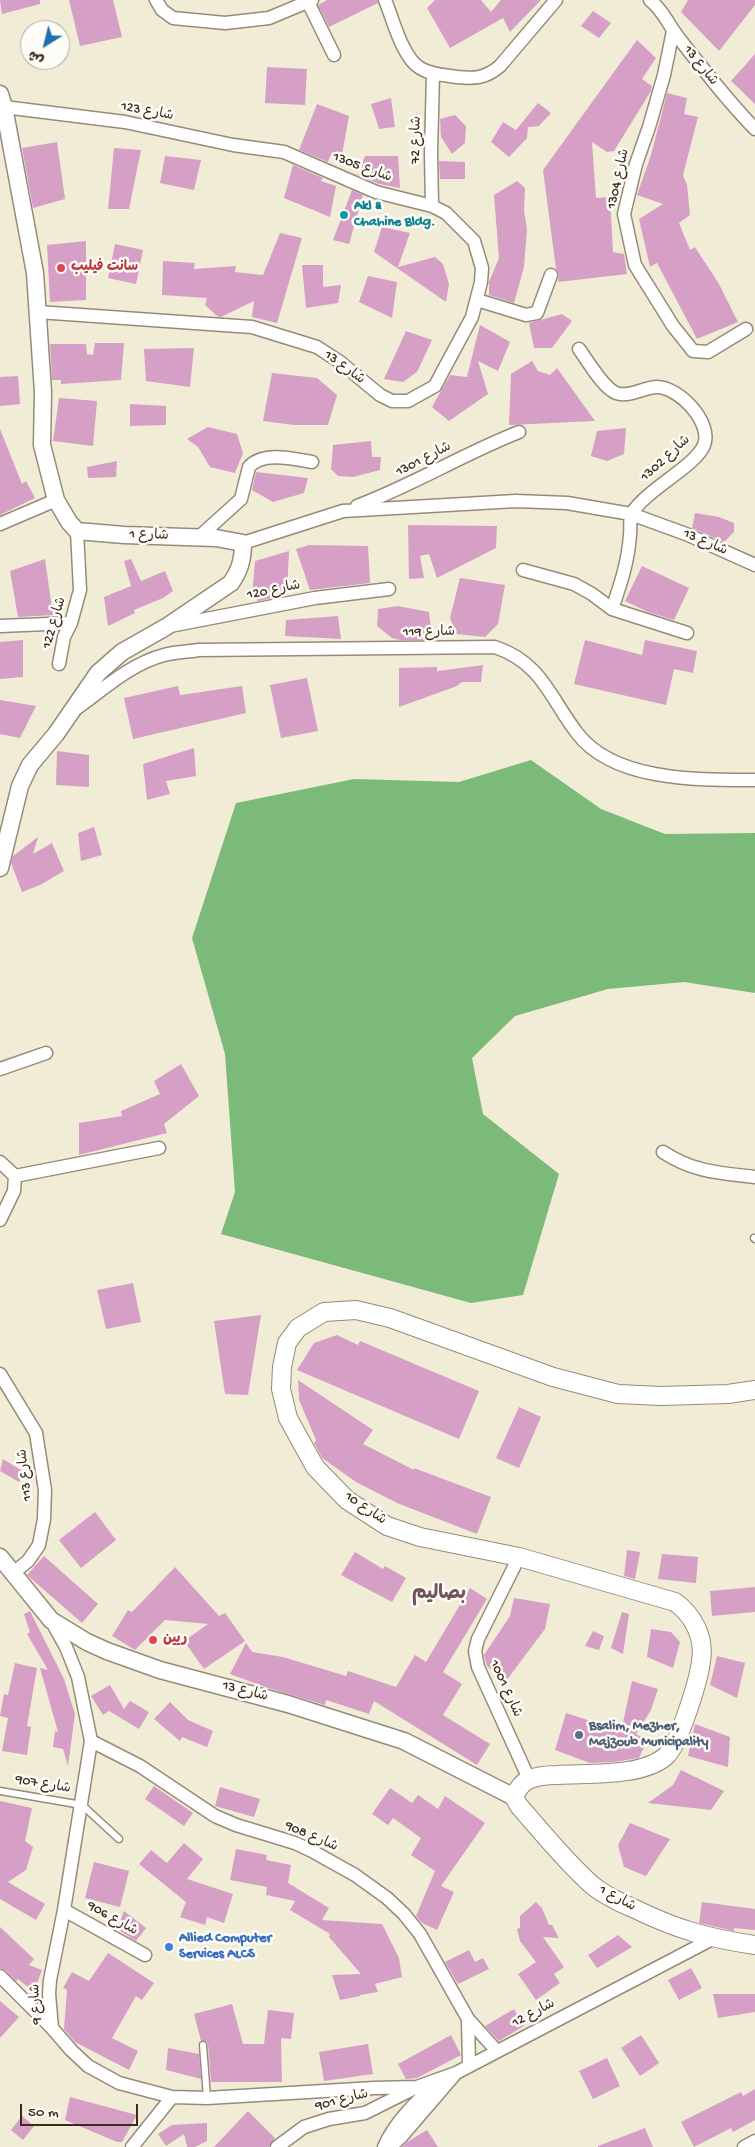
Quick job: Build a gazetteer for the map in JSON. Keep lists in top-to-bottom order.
{
  "streets": {
    "main road": ["شارع 1", "شارع 10"],
    "street": [
      "شارع 13",
      "شارع 123",
      "شارع 72",
      "شارع 1305",
      "شارع 1304",
      "شارع 1302",
      "شارع 1301",
      "شارع 120",
      "شارع 122",
      "شارع 119",
      "شارع 113",
      "شارع 1001",
      "شارع 908",
      "شارع 906",
      "شارع 9",
      "شارع 12",
      "شارع 901"
    ],
    "lane": ["شارع 907"]
  },
  "crossings": [
    ["شارع 13", "شارع 72"],
    ["شارع 13", "شارع 1305"],
    ["شارع 13", "شارع 1304"],
    ["شارع 13", "شارع 1302"],
    ["شارع 13", "شارع 1301"],
    ["شارع 13", "شارع 1"],
    ["شارع 13", "شارع 113"],
    ["شارع 13", "شارع 9"],
    ["شارع 123", "شارع 1305"],
    ["شارع 72", "شارع 1305"],
    ["شارع 1", "شارع 122"],
    ["شارع 1", "شارع 12"],
    ["شارع 10", "شارع 1001"],
    ["شارع 907", "شارع 9"],
    ["شارع 908", "شارع 9"],
    ["شارع 908", "شارع 12"],
    ["شارع 906", "شارع 9"],
    ["شارع 9", "شارع 12"],
    ["شارع 9", "شارع 901"]
  ],
  "districts": ["بصاليم"],
  "places": [
    "Akl & Chahine Bldg.",
    "سانت فيليب",
    "ريين",
    "Bsalim, Mezher, Majzoub Municipality",
    "Allied Computer Services ALCS"
  ],
  "scale_bar": "50 m",
  "north": "bottom left"
}
